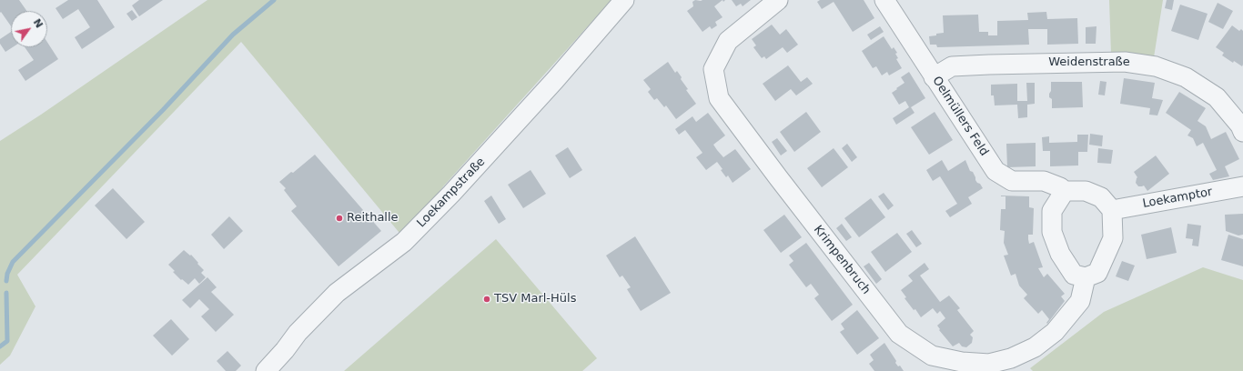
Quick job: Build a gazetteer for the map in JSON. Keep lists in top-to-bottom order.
{
  "streets": {
    "street": [
      "Weidenstraße",
      "Oelmüllers Feld",
      "Loekampstraße",
      "Loekamptor",
      "Krimpenbruch"
    ]
  },
  "crossings": [
    ["Weidenstraße", "Oelmüllers Feld"],
    ["Oelmüllers Feld", "Loekamptor"],
    ["Oelmüllers Feld", "Krimpenbruch"],
    ["Loekamptor", "Krimpenbruch"]
  ],
  "places": ["Reithalle", "TSV Marl-Hüls"],
  "north": "top right"
}
